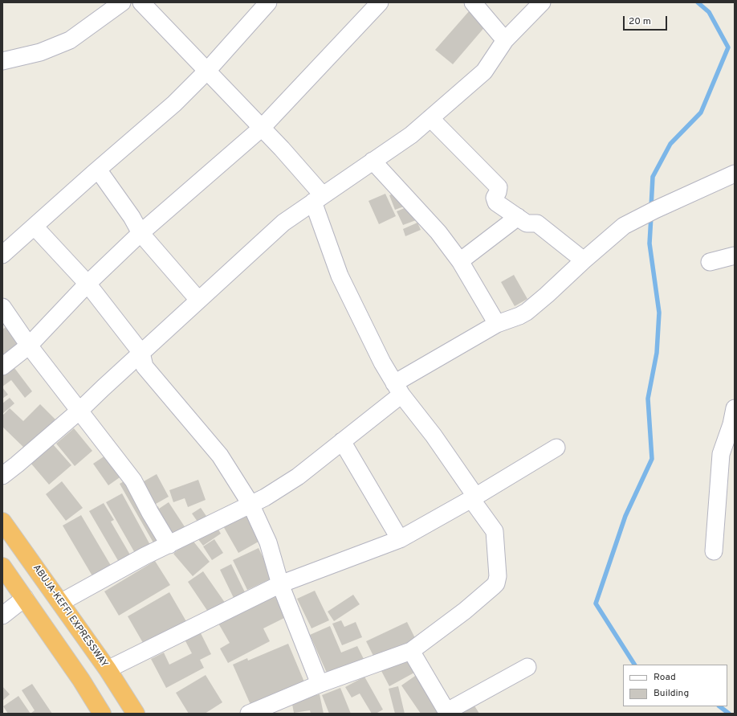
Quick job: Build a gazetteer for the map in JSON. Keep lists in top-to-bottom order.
{
  "streets": {
    "highway": ["ABUJA-KEFFI EXPRESSWAY"]
  },
  "legend": ["Road", "Building"],
  "scale_bar": "20 m"
}
